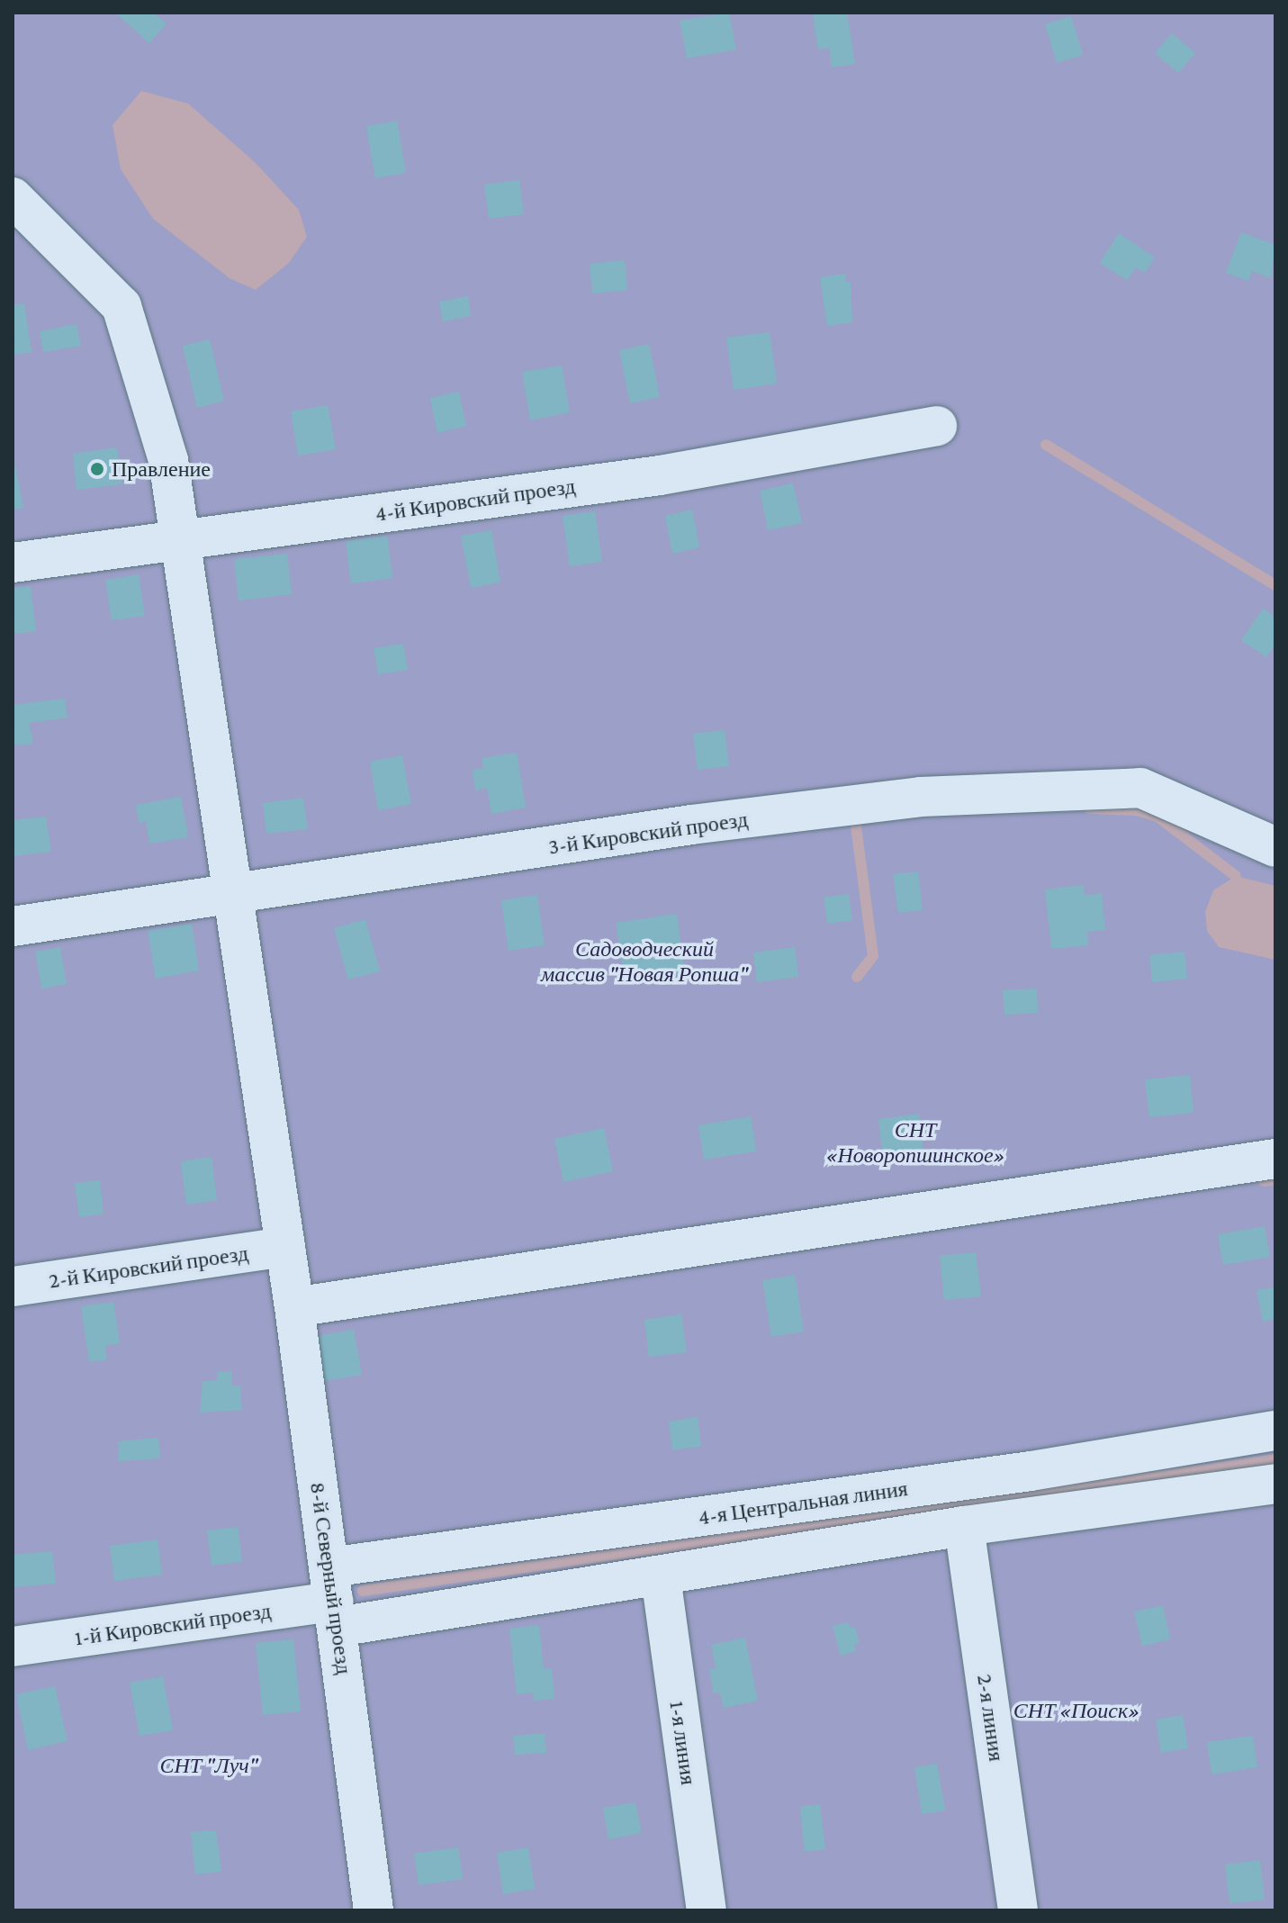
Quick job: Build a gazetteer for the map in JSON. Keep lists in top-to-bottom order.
{
  "streets": {
    "street": [
      "4-й Кировский проезд",
      "3-й Кировский проезд",
      "2-й Кировский проезд",
      "4-я Центральная линия",
      "8-й Северный проезд",
      "1-й Кировский проезд",
      "2-я линия",
      "1-я линия"
    ]
  },
  "crossings": [
    ["4-й Кировский проезд", "8-й Северный проезд"],
    ["3-й Кировский проезд", "8-й Северный проезд"],
    ["2-й Кировский проезд", "8-й Северный проезд"],
    ["4-я Центральная линия", "8-й Северный проезд"],
    ["4-я Центральная линия", "1-й Кировский проезд"],
    ["8-й Северный проезд", "1-й Кировский проезд"]
  ],
  "parks": [
    "Садоводческий массив \"Новая Ропша\"",
    "СНТ «Новоропшинское»",
    "СНТ «Поиск»",
    "СНТ \"Луч\""
  ],
  "places": ["Правление"]
}
